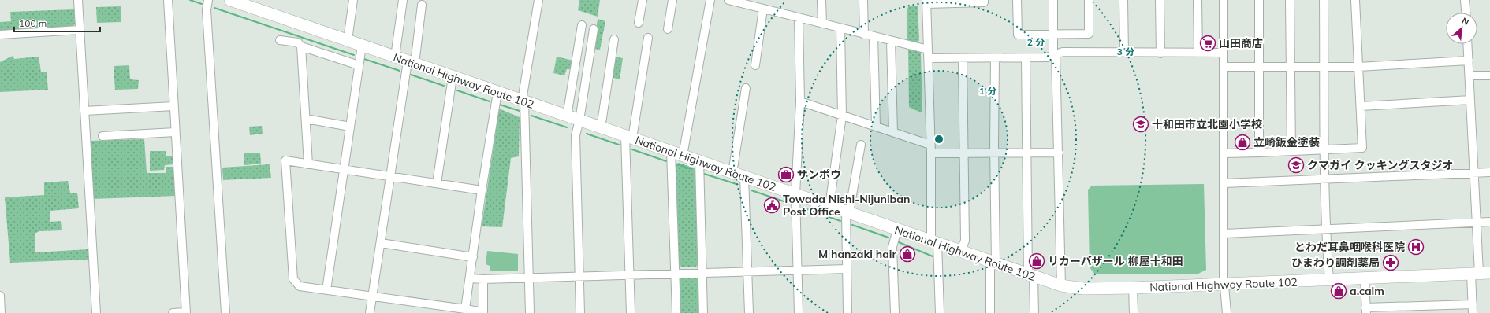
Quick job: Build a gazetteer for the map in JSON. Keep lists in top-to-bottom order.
{
  "streets": {
    "highway": ["National Highway Route 102"]
  },
  "places": {
    "supermarket": ["山田商店"],
    "school or university": ["十和田市立北園小学校", "クマガイ クッキングスタジオ"],
    "shop": [
      "立崎鈑金塗装",
      "M hanzaki hair",
      "リカーバザール 柳屋十和田",
      "a.calm"
    ],
    "office": ["サンポウ"],
    "public building": ["Towada Nishi-Nijuniban Post Office"],
    "hospital": ["とわだ耳鼻咽喉科医院"],
    "pharmacy": ["ひまわり調剤薬局"]
  },
  "scale_bar": "100 m",
  "north": "top right",
  "rings": ["2 分", "3 分", "1 分"]
}
